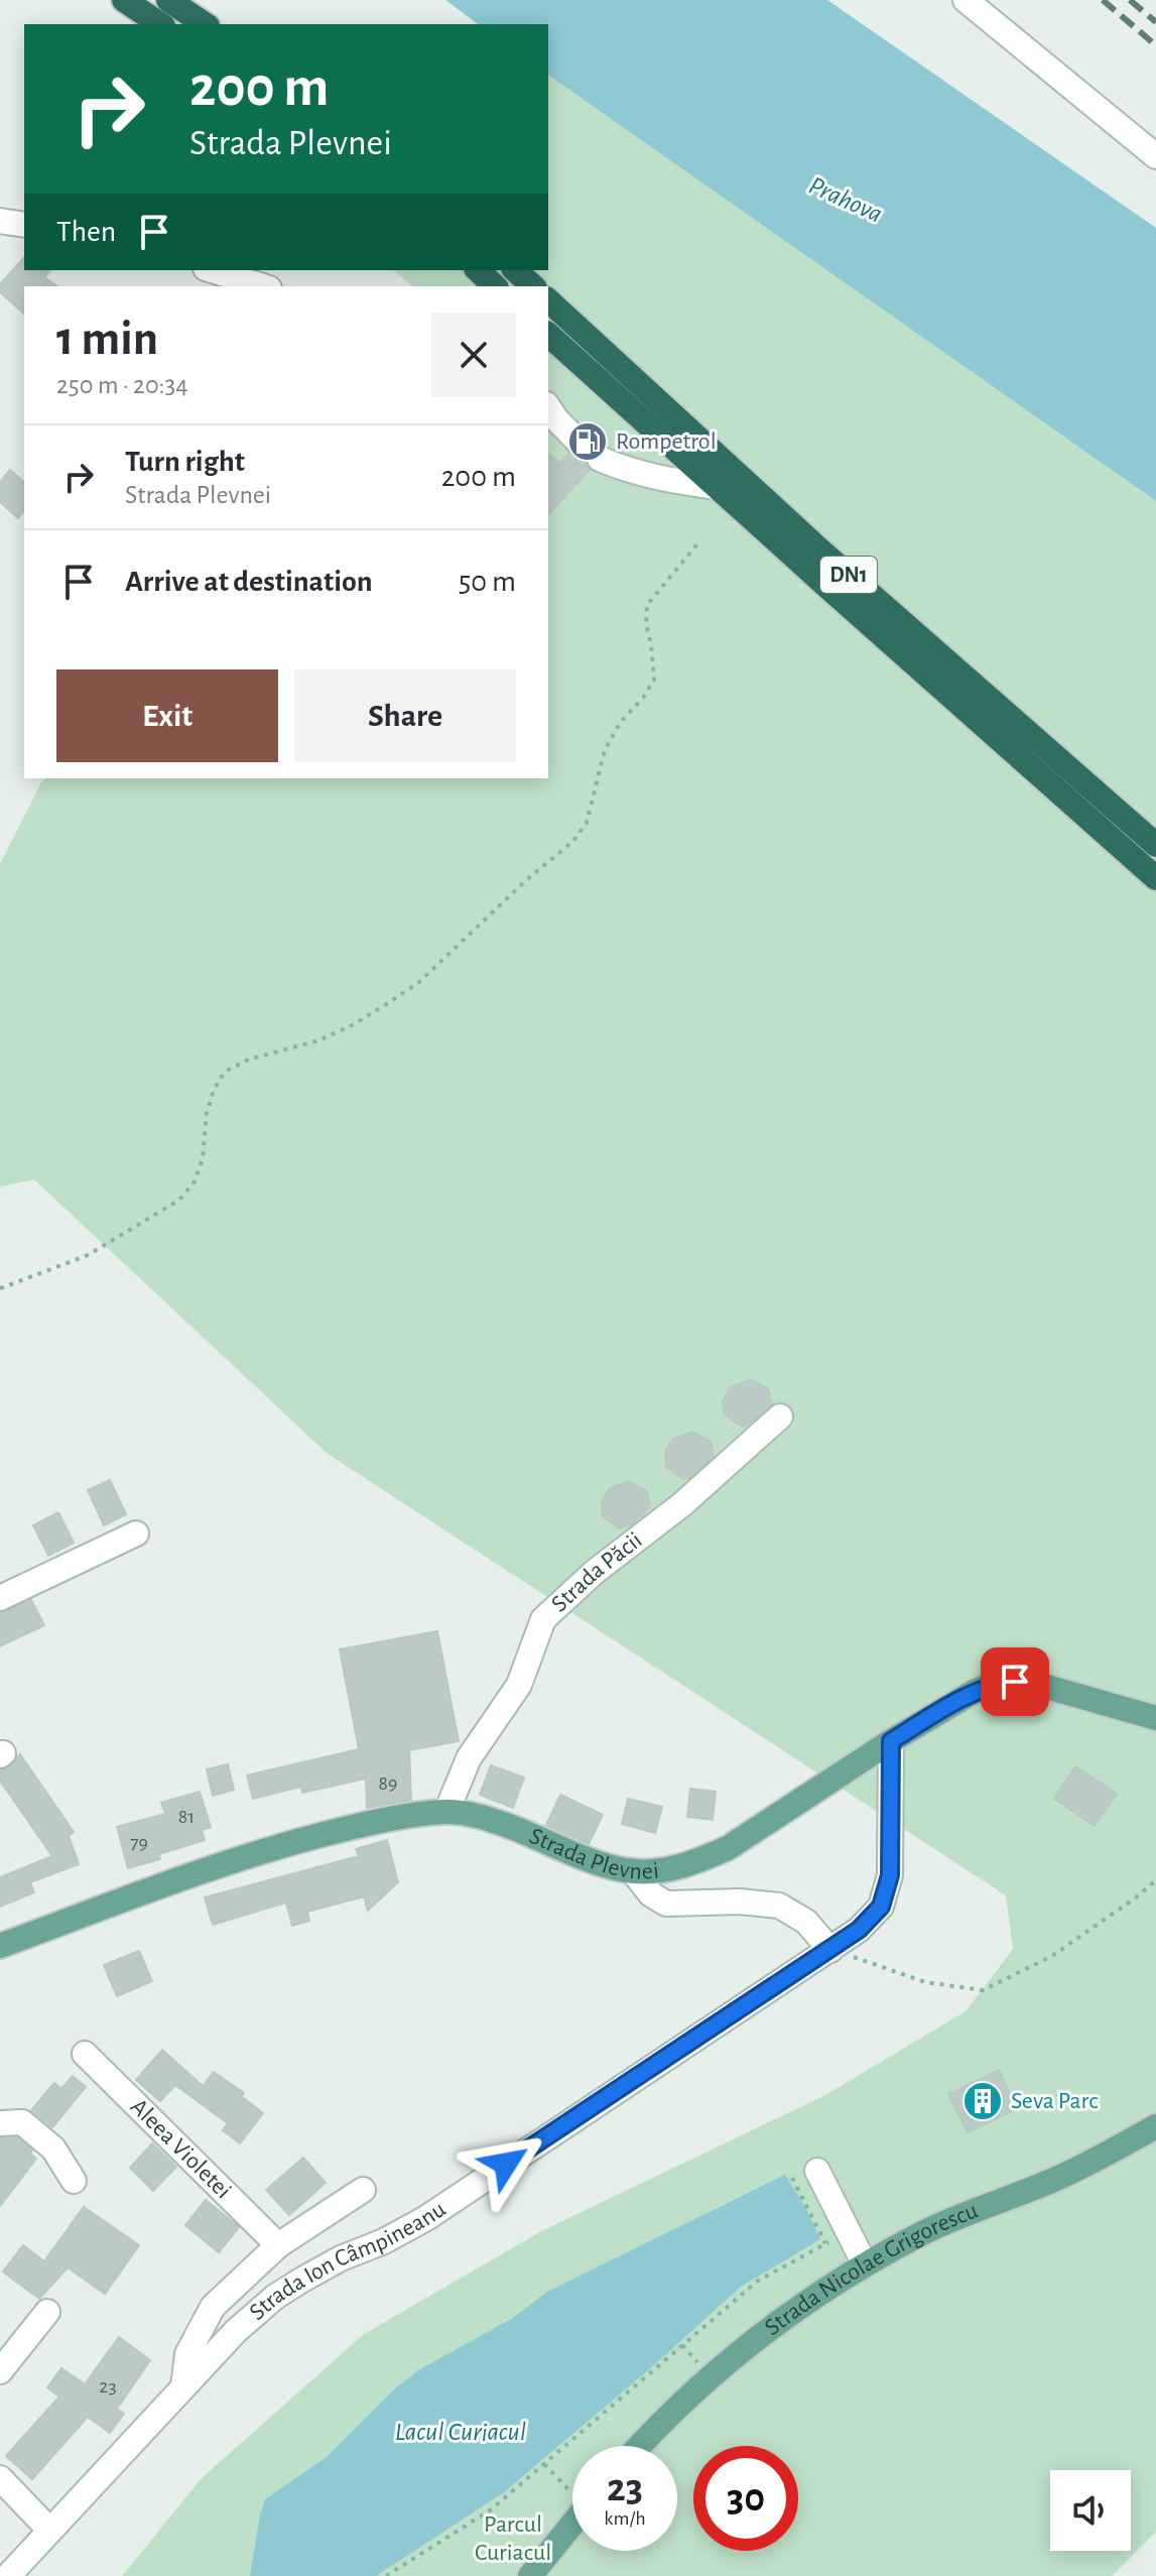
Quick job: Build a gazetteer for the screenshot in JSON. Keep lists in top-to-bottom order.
{
  "streets": {
    "highway": ["DN1"],
    "main road": ["Strada Plevnei", "Strada Nicolae Grigorescu"],
    "street": ["Strada Păcii", "Aleea Violetei", "Strada Ion Câmpineanu"]
  },
  "crossings": [
    ["Strada Păcii", "Strada Plevnei"],
    ["Strada Plevnei", "Strada Ion Câmpineanu"]
  ],
  "water": ["Prahova", "Lacul Curiacul"],
  "parks": ["Parcul Curiacul"],
  "places": {
    "fuel station": ["Rompetrol"],
    "building": ["Seva Parc"]
  },
  "house_numbers": [
    "89",
    "81",
    "79",
    "23"
  ],
  "page": {
    "turn": ["200 m", "Strada Plevnei"],
    "then": "Then",
    "heading": ["1 min", "250 m · 20:34"],
    "list": [
      {
        "name": "Turn right",
        "note": "Strada Plevnei",
        "value": "200 m"
      },
      {
        "name": "Arrive at destination",
        "value": "50 m"
      }
    ],
    "buttons": ["Exit", "Share"],
    "speed": "23 km/h",
    "limit": "30"
  }
}
